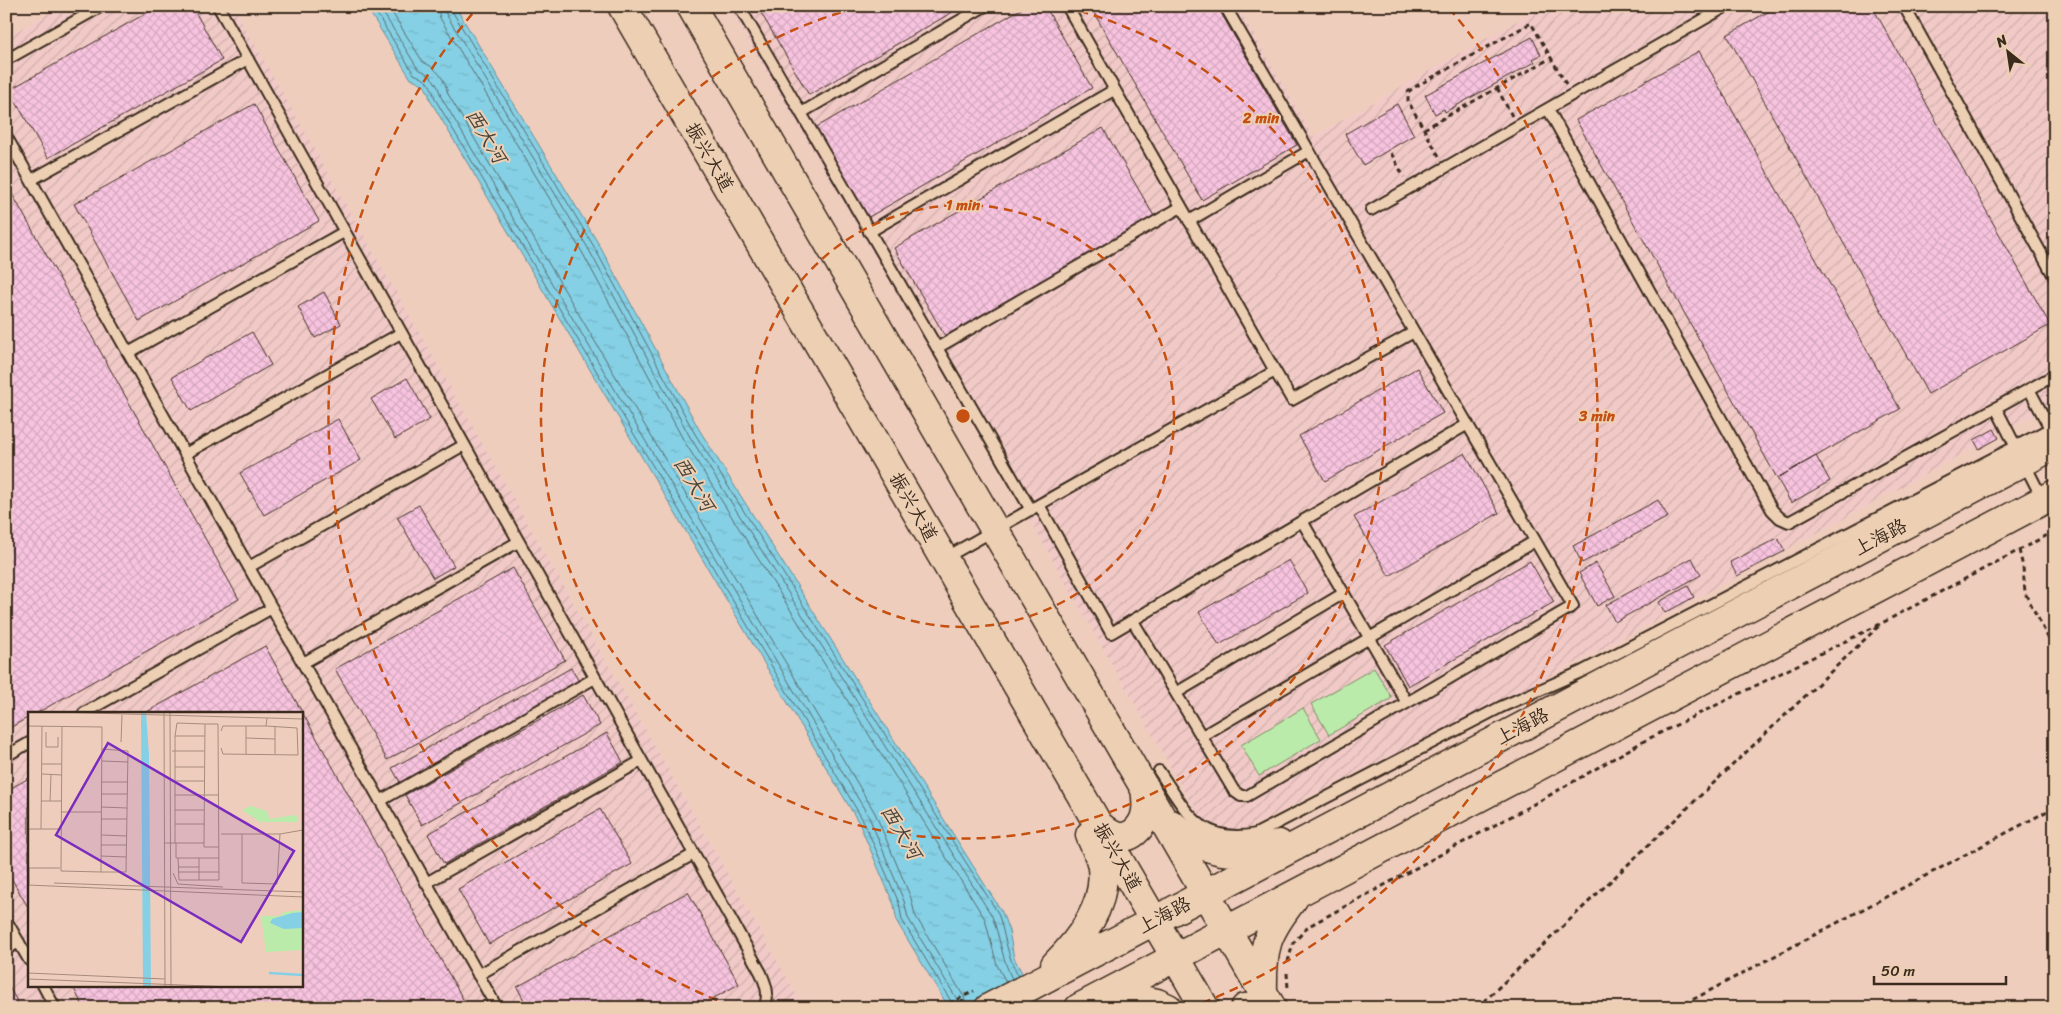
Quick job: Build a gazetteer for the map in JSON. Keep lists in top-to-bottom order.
{
  "streets": {
    "main road": ["振兴大道", "上海路"]
  },
  "crossings": [
    ["振兴大道", "上海路"]
  ],
  "water": ["西大河"],
  "scale_bar": "50 m",
  "north": "top left",
  "rings": ["2 min", "1 min", "3 min"]
}
